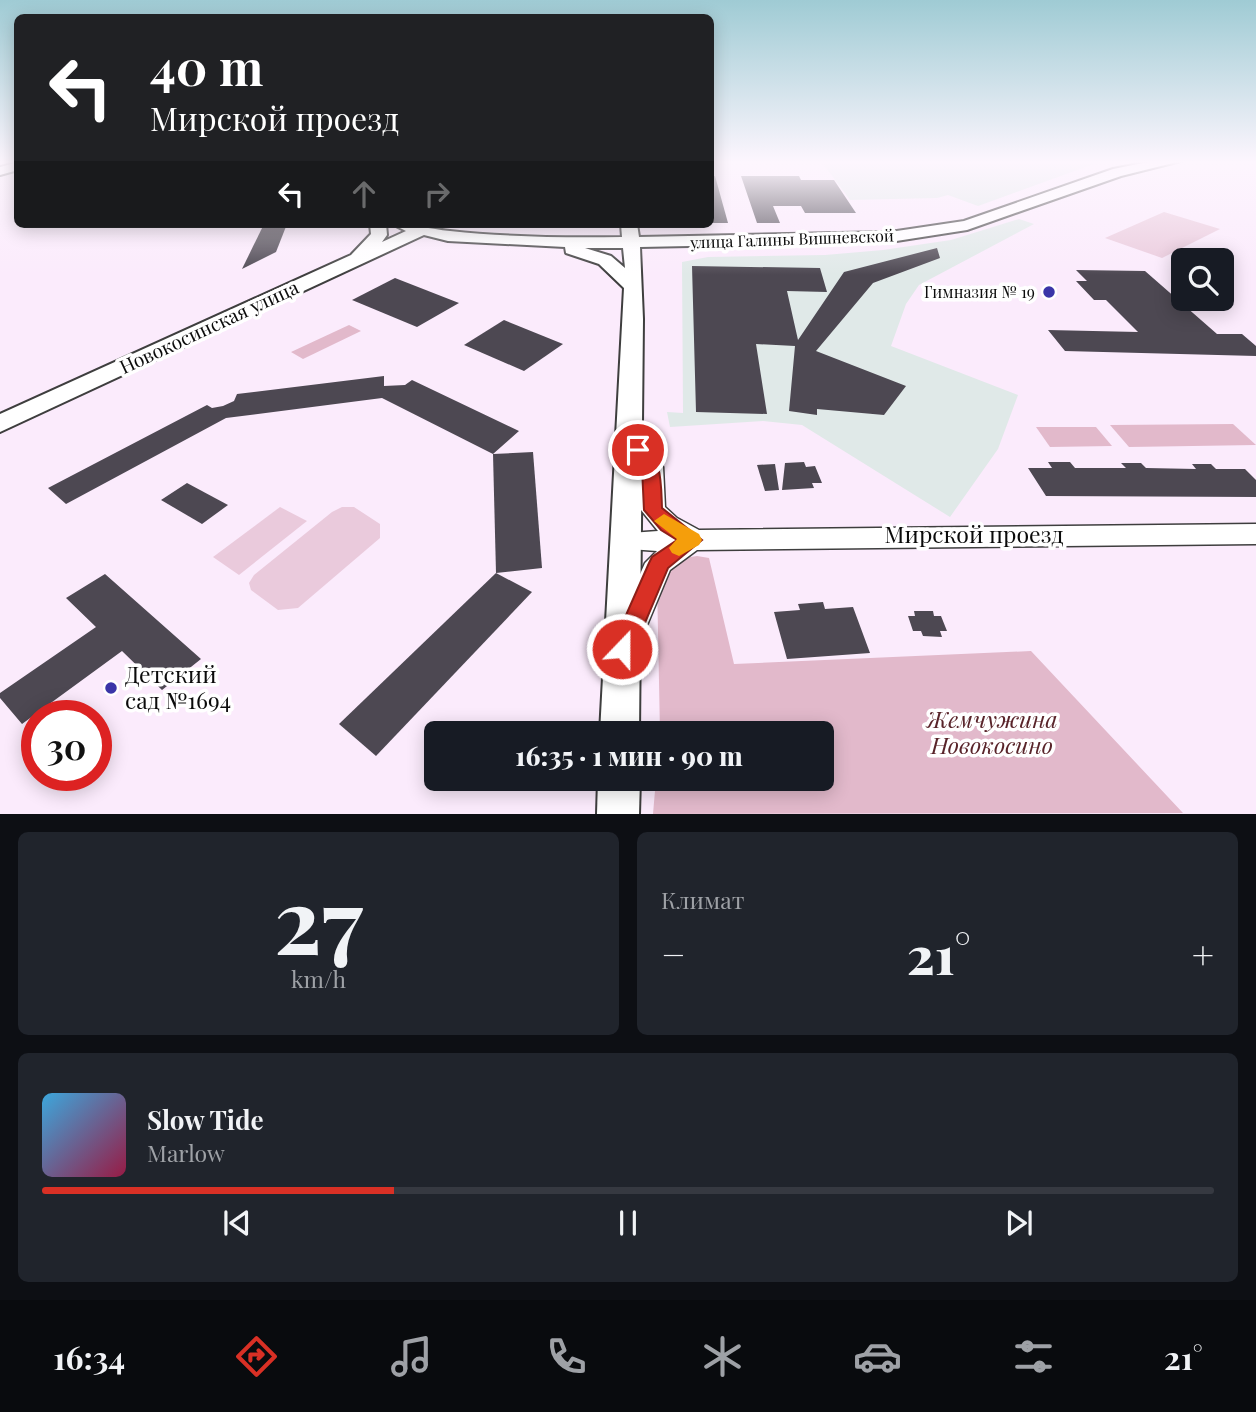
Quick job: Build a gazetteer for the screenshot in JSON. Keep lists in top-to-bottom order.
{
  "streets": {
    "street": ["улица Галины Вишневской", "Новокосинская улица", "Мирской проезд"]
  },
  "crossings": [
    ["улица Галины Вишневской", "Новокосинская улица"]
  ],
  "parks": ["Жемчужина Новокосино"],
  "places": ["Гимназия № 19", "Детский сад №1694"],
  "page": {
    "turn": ["40 m", "Мирской проезд"],
    "limit": "30",
    "trip": "16:35 · 1 мин · 90 m",
    "tile": [
      ["27", "km/h"],
      "Климат"
    ],
    "heat": ["−", "21°", "+"],
    "song": ["Slow Tide", "Marlow"],
    "tabs": ["16:34", "21°"]
  }
}
